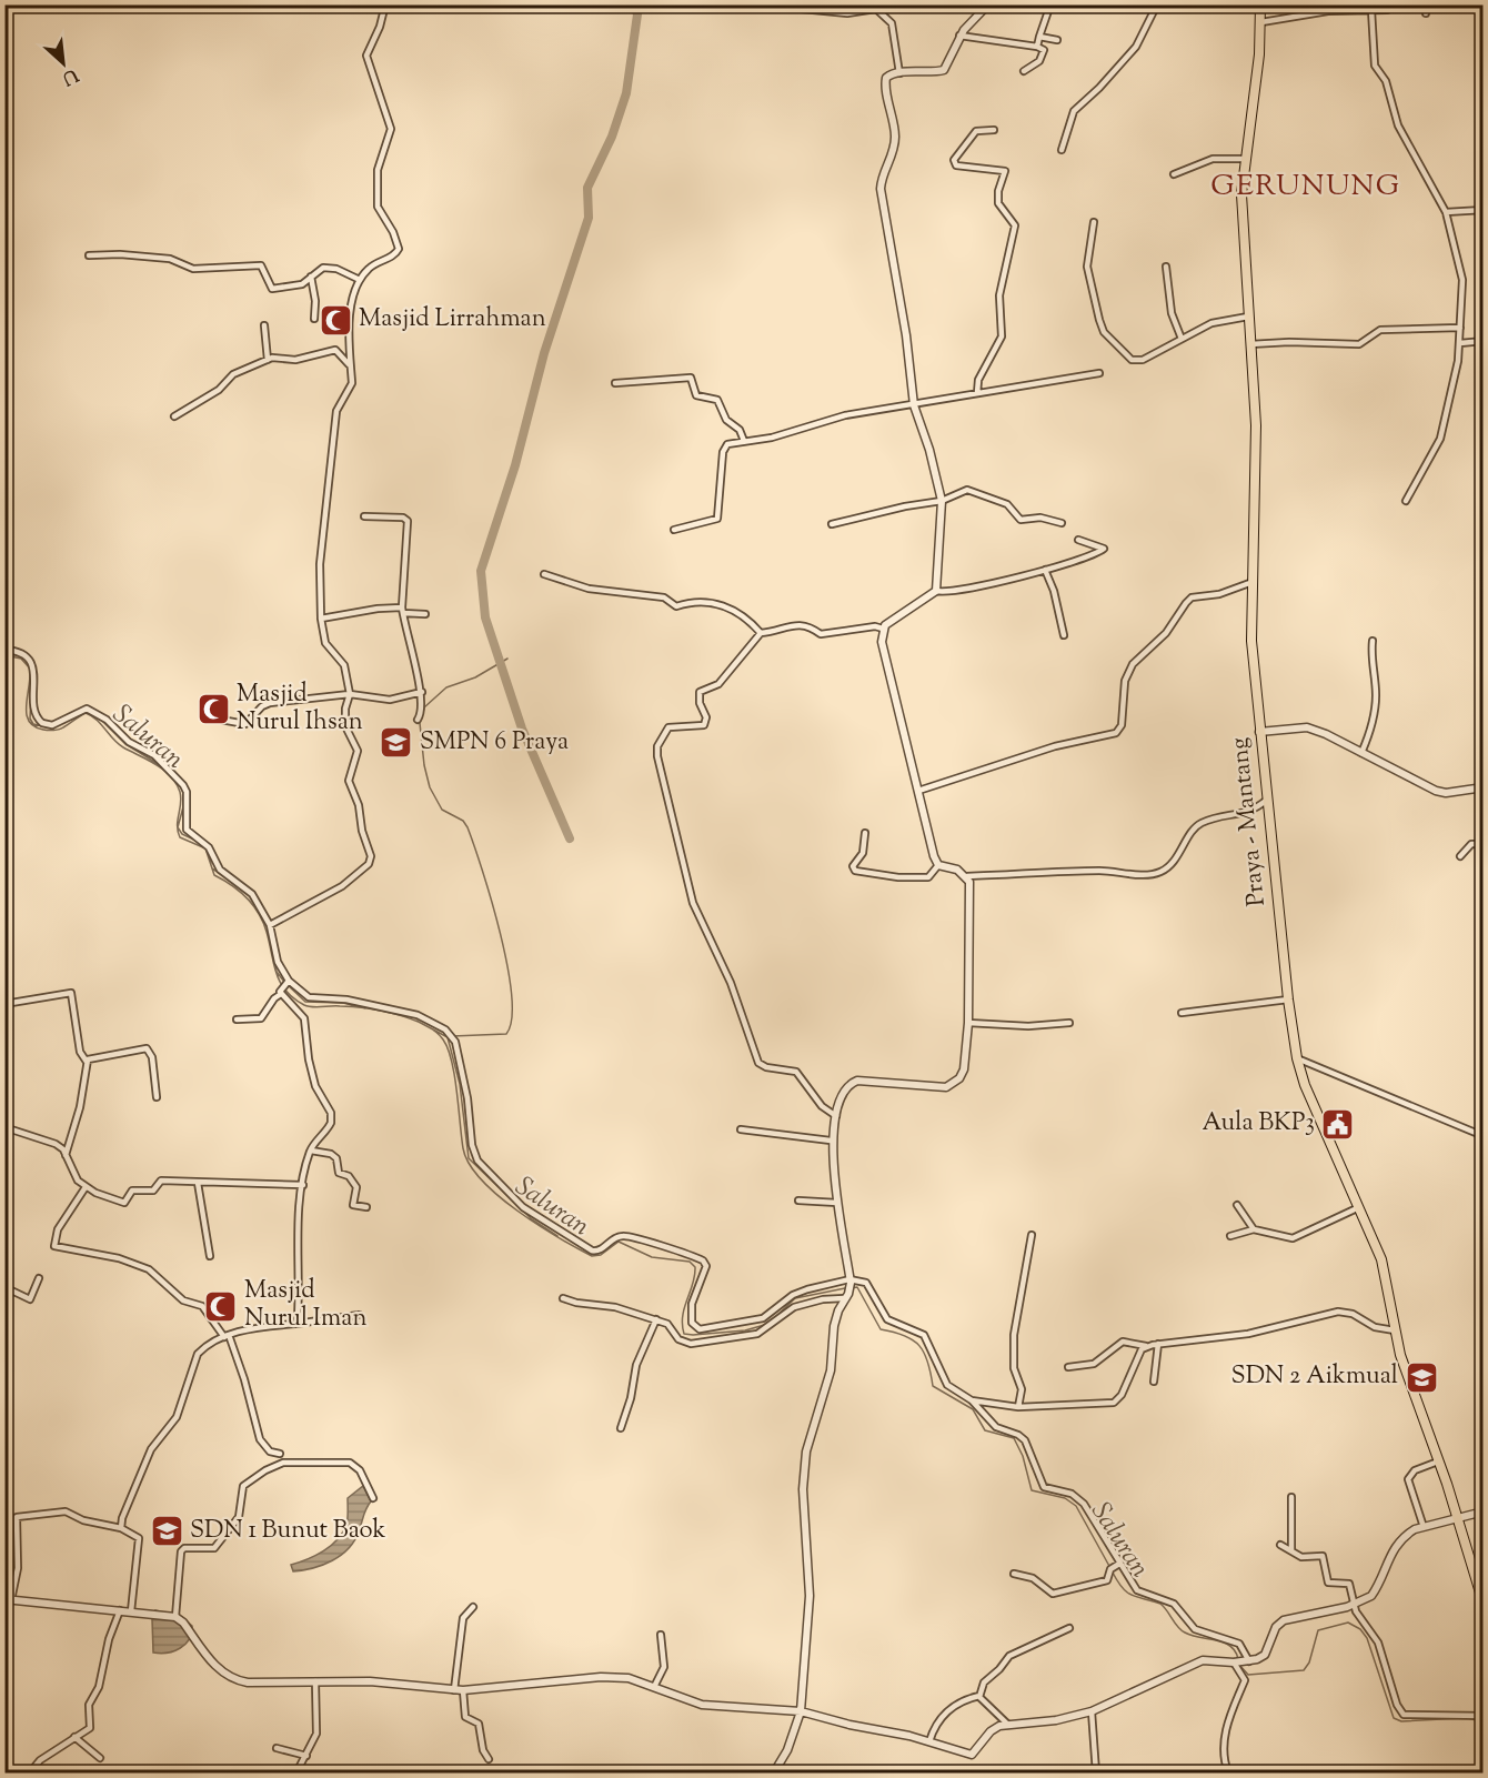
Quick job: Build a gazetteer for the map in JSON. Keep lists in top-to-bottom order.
{
  "streets": {
    "main road": ["Praya - Mantang"]
  },
  "districts": ["GERUNUNG"],
  "water": ["Saluran"],
  "places": {
    "mosque": ["Masjid Lirrahman", "Masjid Nurul Ihsan", "Masjid Nurul Iman"],
    "school or university": ["SMPN 6 Praya", "SDN 2 Aikmual", "SDN 1 Bunut Baok"],
    "public building": ["Aula BKP3"]
  },
  "north": "bottom right"
}
